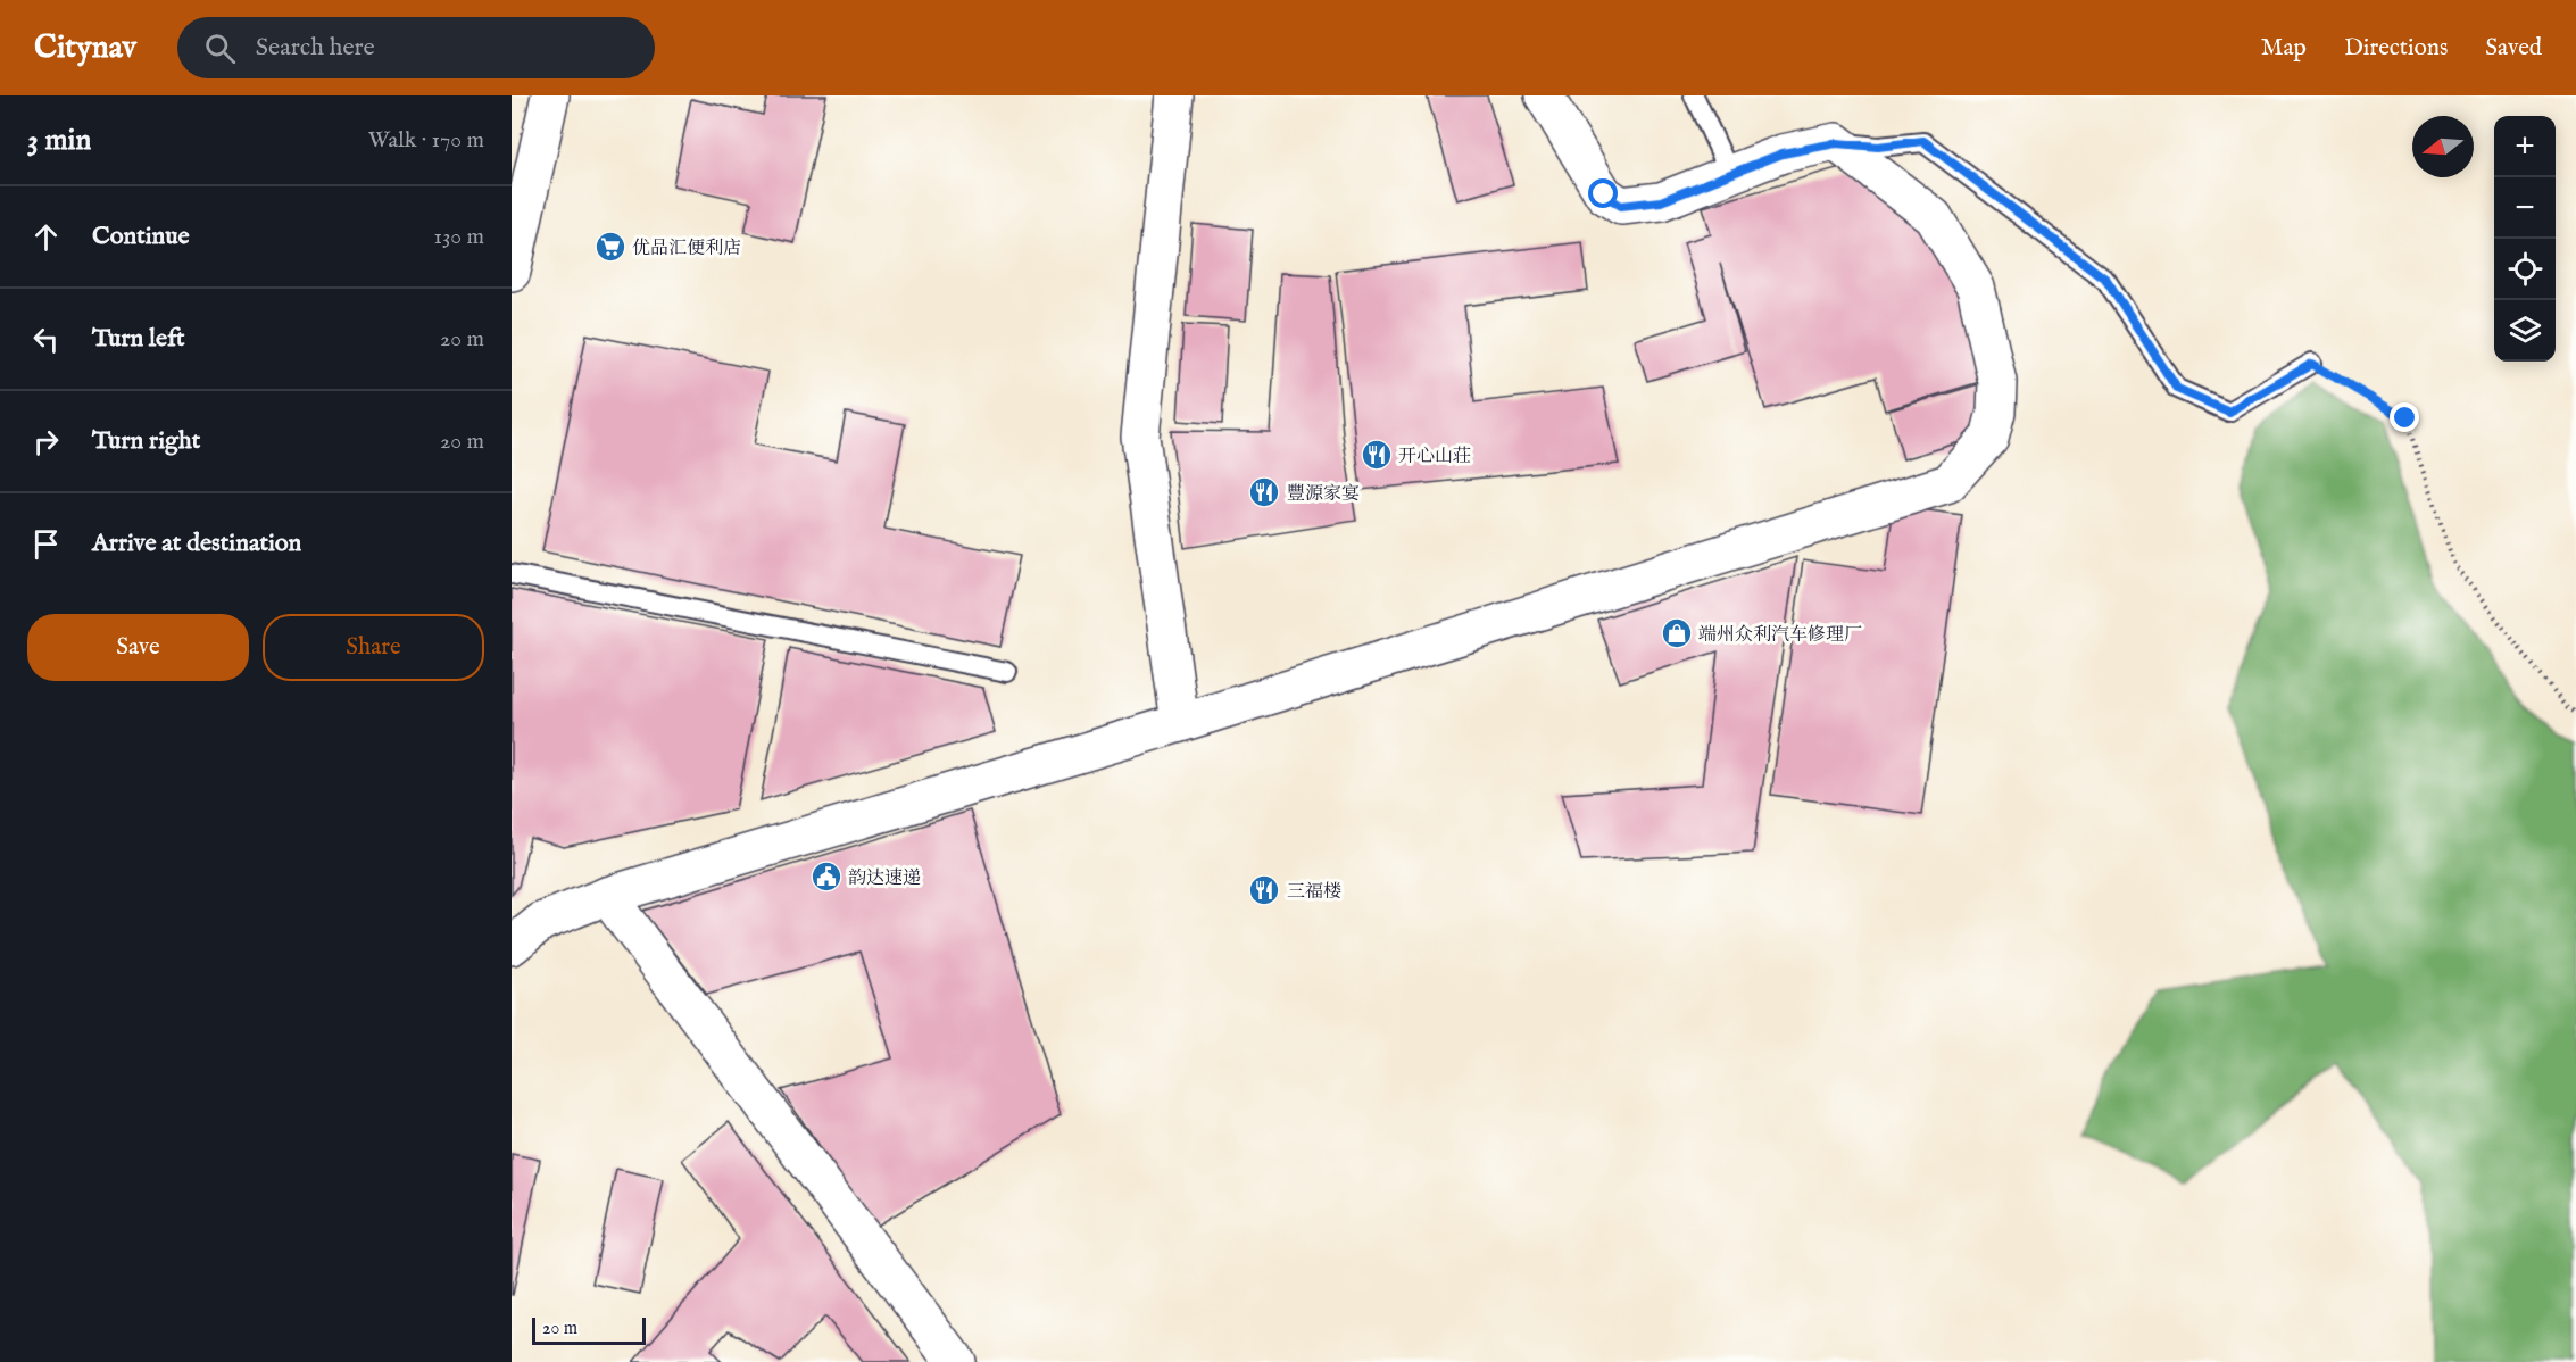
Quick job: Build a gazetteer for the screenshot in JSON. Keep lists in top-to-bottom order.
{
  "places": {
    "supermarket": ["优品汇便利店"],
    "restaurant": ["开心山荘", "豐源家宴", "三福楼"],
    "shop": ["端州众利汽车修理厂"],
    "public building": ["韵达速递"]
  },
  "scale_bar": "20 m",
  "north": "left",
  "page": {
    "header": "Citynav",
    "search": "Search here",
    "nav": ["Map", "Directions", "Saved"],
    "heading": ["3 min", "Walk · 170 m"],
    "map_buttons": ["+", "−"],
    "list": [
      ["Continue", "130 m"],
      ["Turn left", "20 m"],
      ["Turn right", "20 m"],
      "Arrive at destination"
    ],
    "buttons": ["Save", "Share"],
    "scale": "20 m"
  }
}
